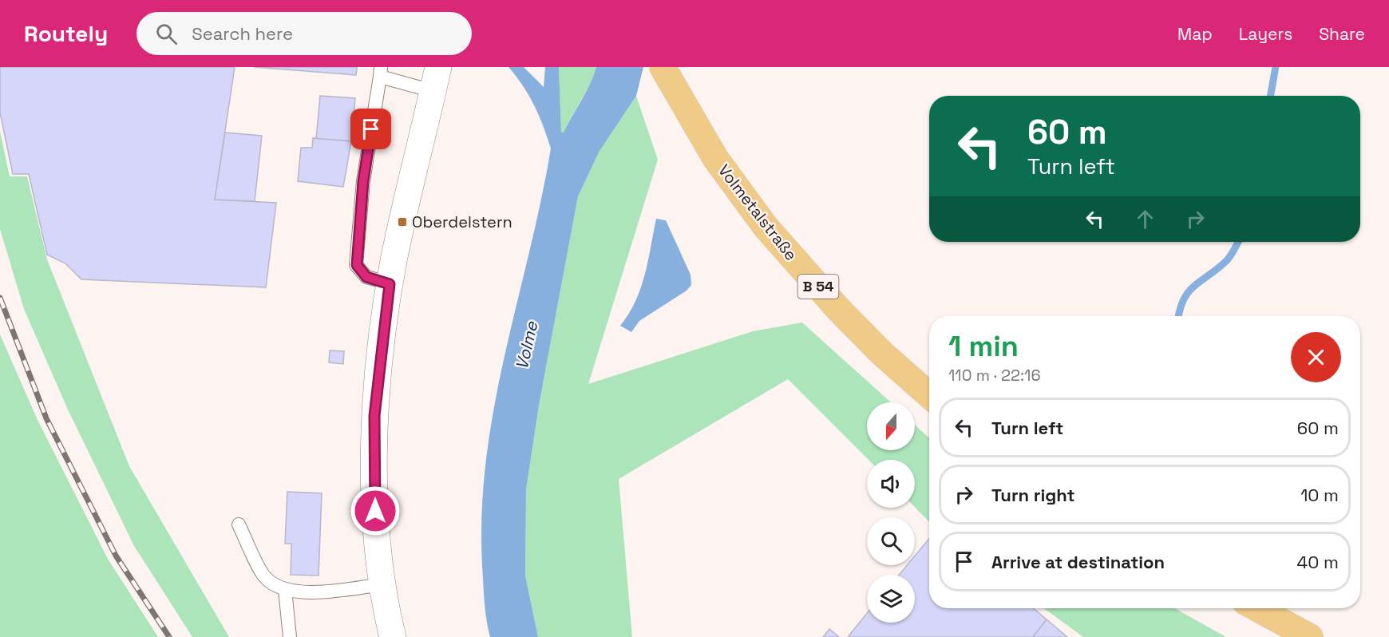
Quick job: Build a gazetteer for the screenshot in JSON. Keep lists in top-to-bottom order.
{
  "streets": {
    "main road": ["Volmetalstraße", "B 54"]
  },
  "water": ["Volme"],
  "places": {
    "transit": ["Oberdelstern"]
  },
  "north": "bottom",
  "page": {
    "header": "Routely",
    "search": "Search here",
    "nav": ["Map", "Layers", "Share"],
    "turn": ["60 m", "Turn left"],
    "heading": ["1 min", "110 m · 22:16"],
    "list": [
      {
        "name": "Turn left",
        "value": "60 m"
      },
      {
        "name": "Turn right",
        "value": "10 m"
      },
      {
        "name": "Arrive at destination",
        "value": "40 m"
      }
    ]
  }
}
